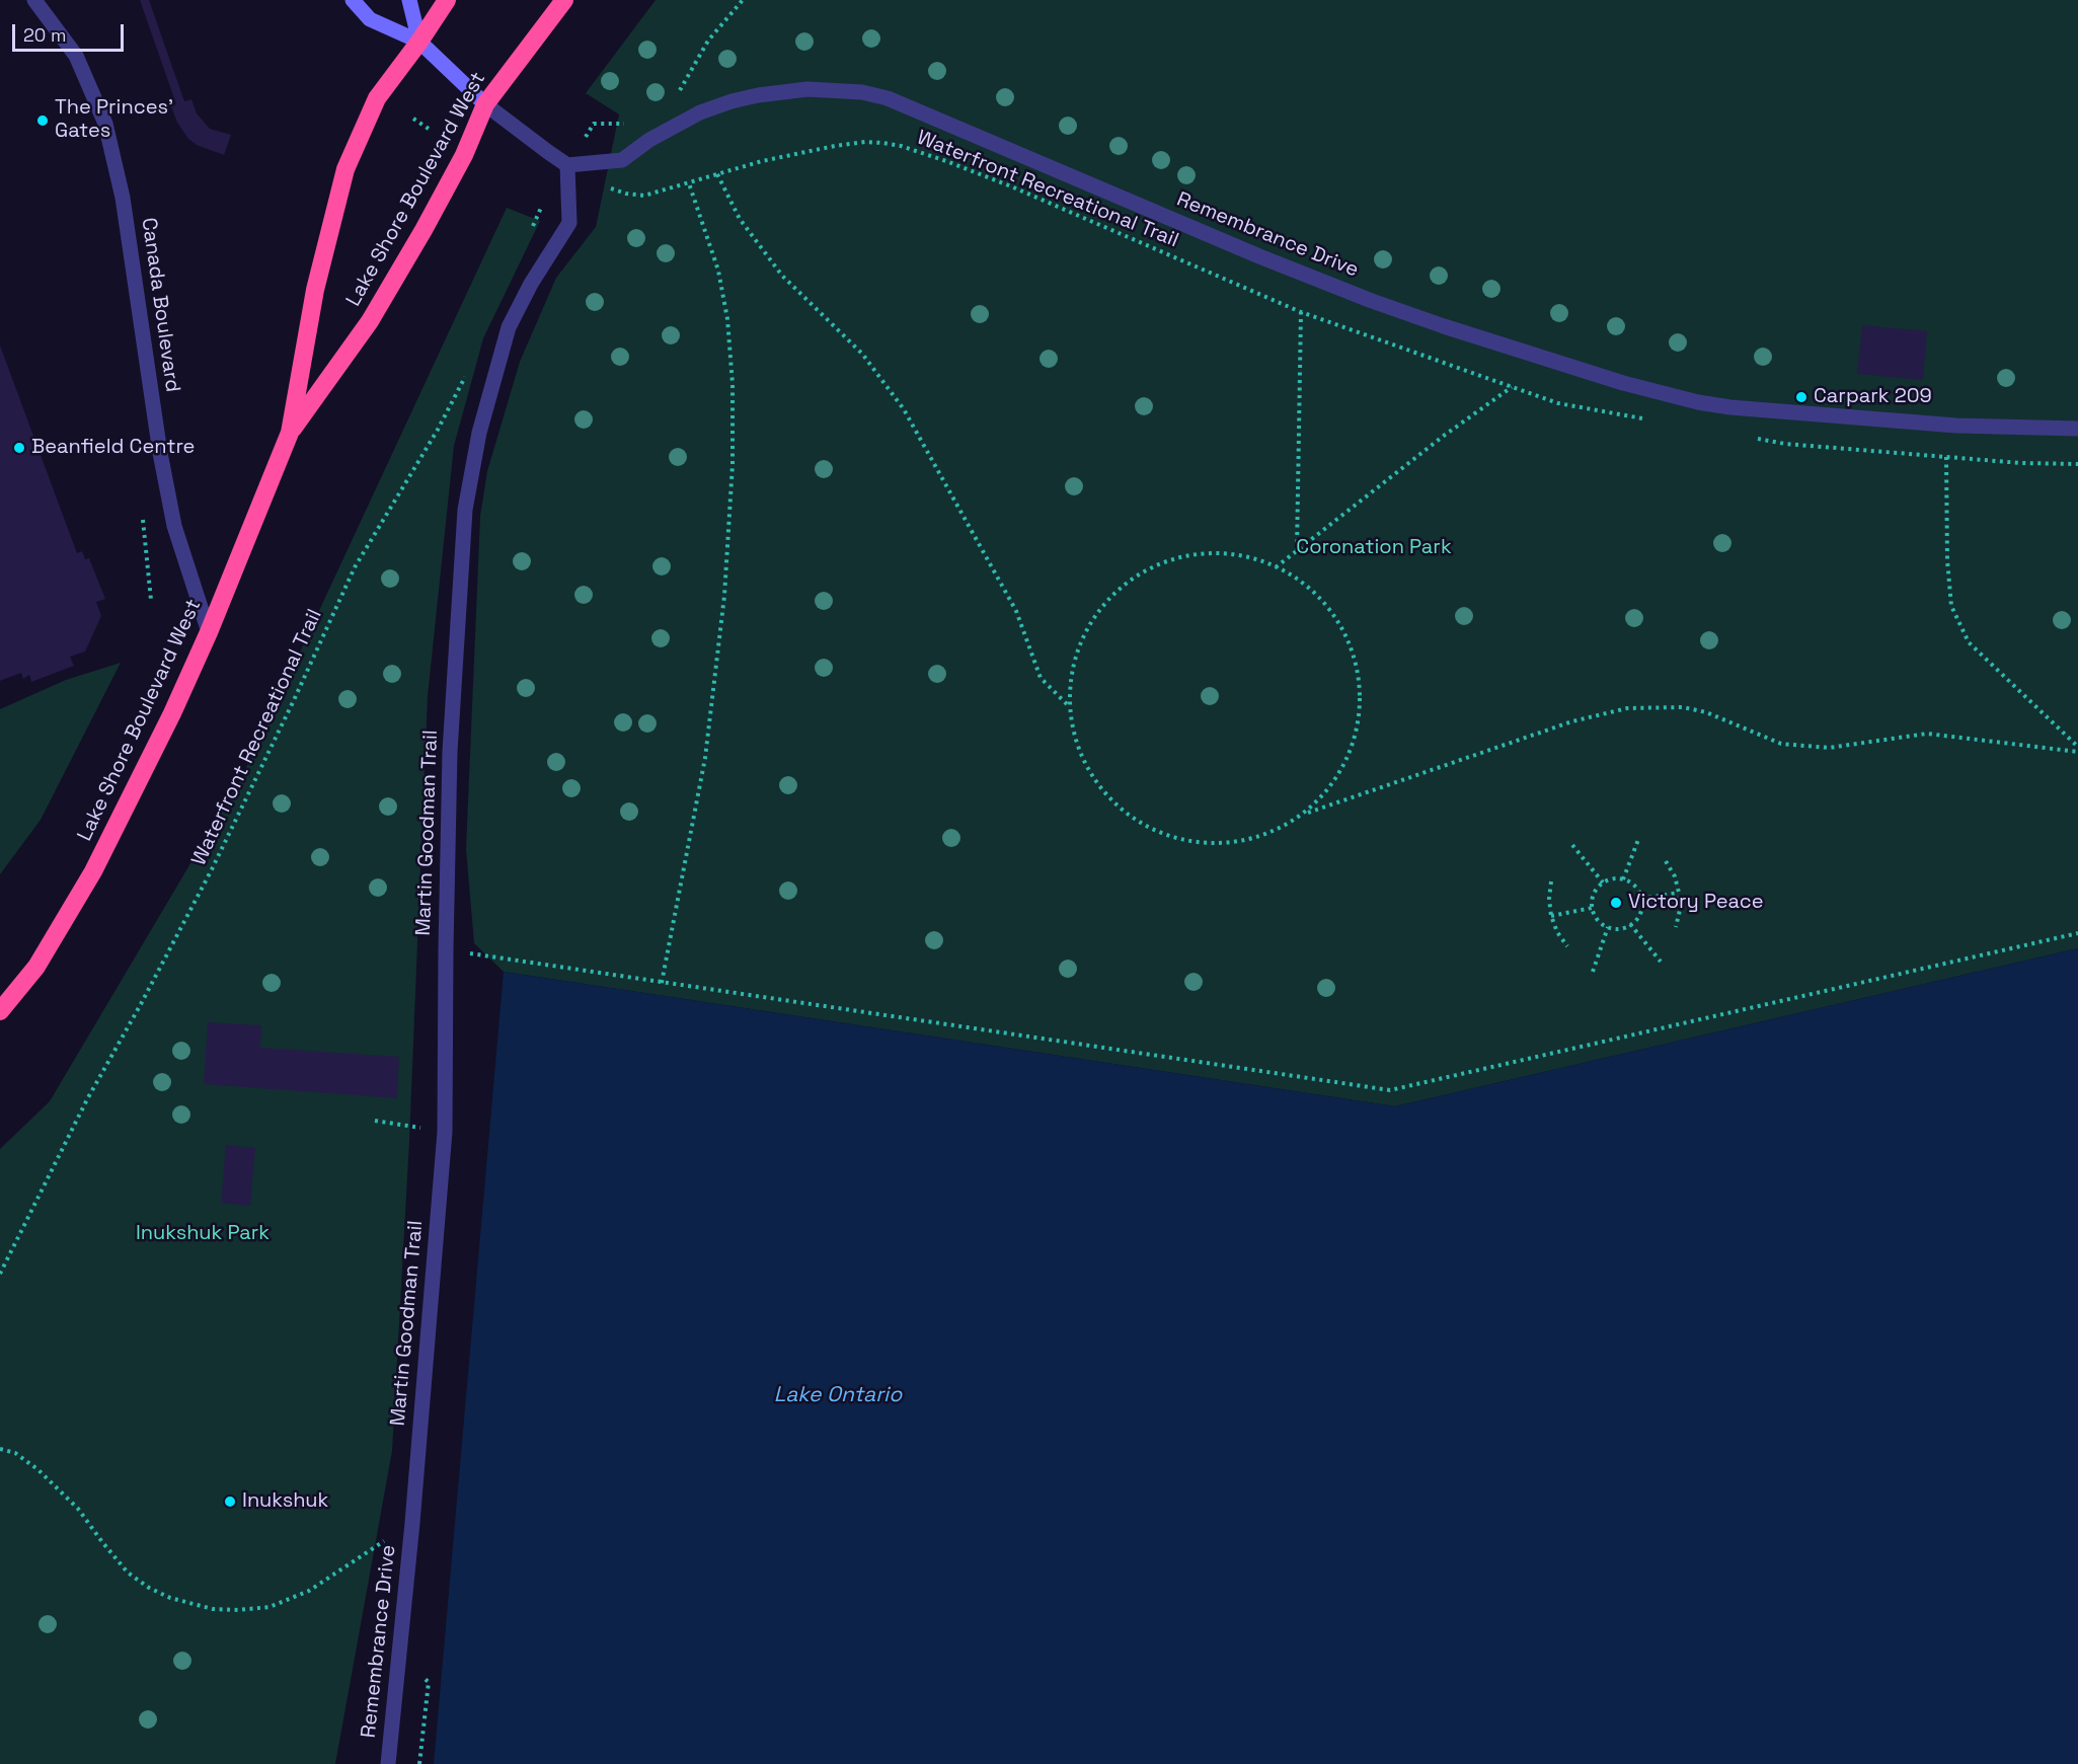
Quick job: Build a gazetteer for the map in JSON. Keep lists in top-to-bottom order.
{
  "streets": {
    "highway": ["Lake Shore Boulevard West"],
    "street": ["Remembrance Drive", "Canada Boulevard", "Martin Goodman Trail"],
    "path": ["Waterfront Recreational Trail"]
  },
  "crossings": [
    ["Lake Shore Boulevard West", "Canada Boulevard"],
    ["Waterfront Recreational Trail", "Remembrance Drive"],
    ["Waterfront Recreational Trail", "Martin Goodman Trail"],
    ["Remembrance Drive", "Martin Goodman Trail"]
  ],
  "water": ["Lake Ontario"],
  "parks": ["Coronation Park", "Inukshuk Park"],
  "places": [
    "The Princes' Gates",
    "Carpark 209",
    "Beanfield Centre",
    "Victory Peace",
    "Inukshuk"
  ],
  "scale_bar": "20 m"
}
